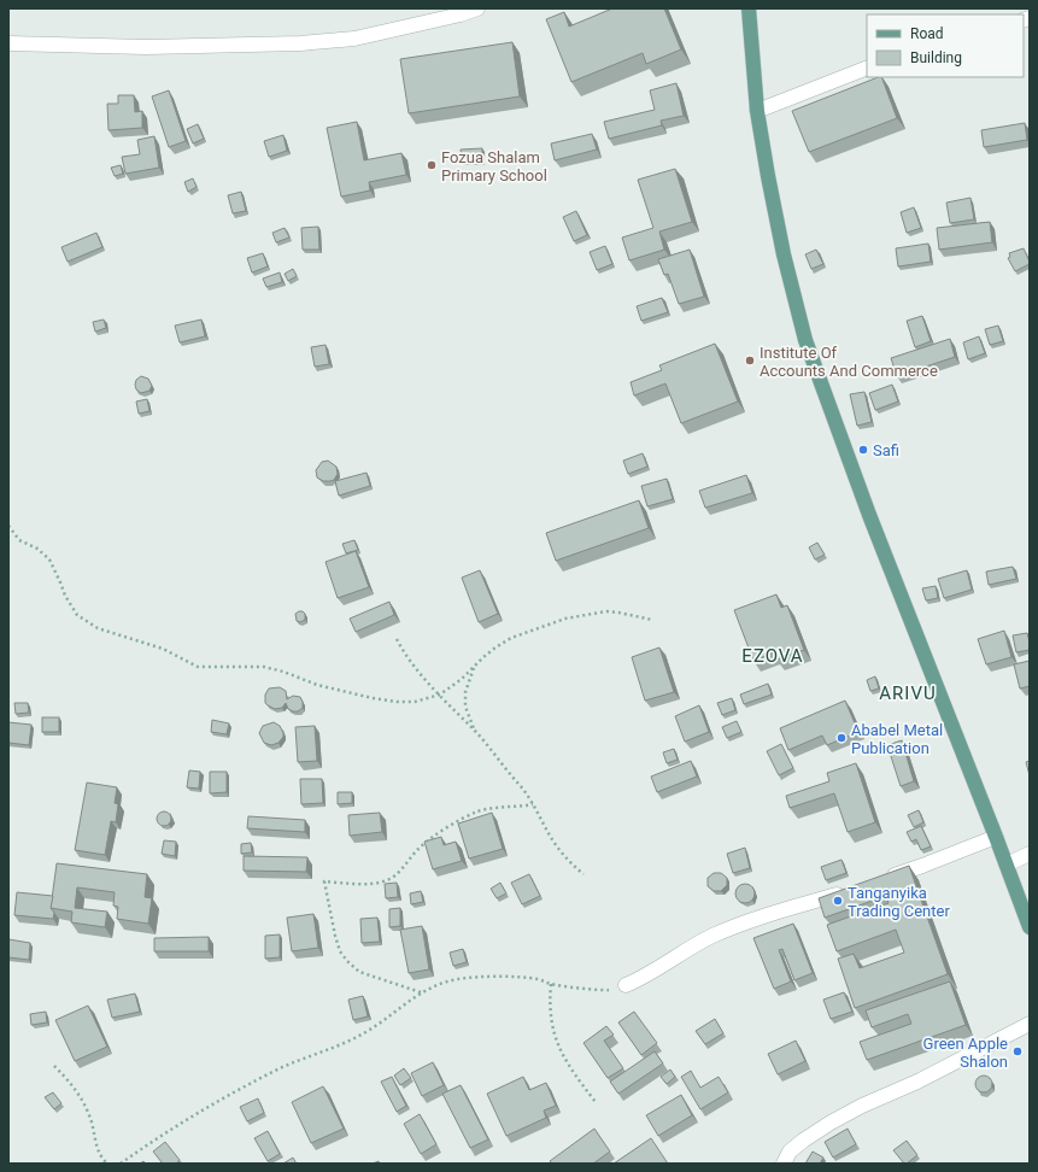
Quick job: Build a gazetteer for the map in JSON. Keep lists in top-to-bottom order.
{
  "districts": ["EZOVA", "ARIVU"],
  "places": [
    "Fozua Shalam Primary School",
    "Institute Of Accounts And Commerce",
    "Safi",
    "Ababel Metal Publication",
    "Tanganyika Trading Center",
    "Green Apple Shalon"
  ],
  "legend": ["Road", "Building"]
}
